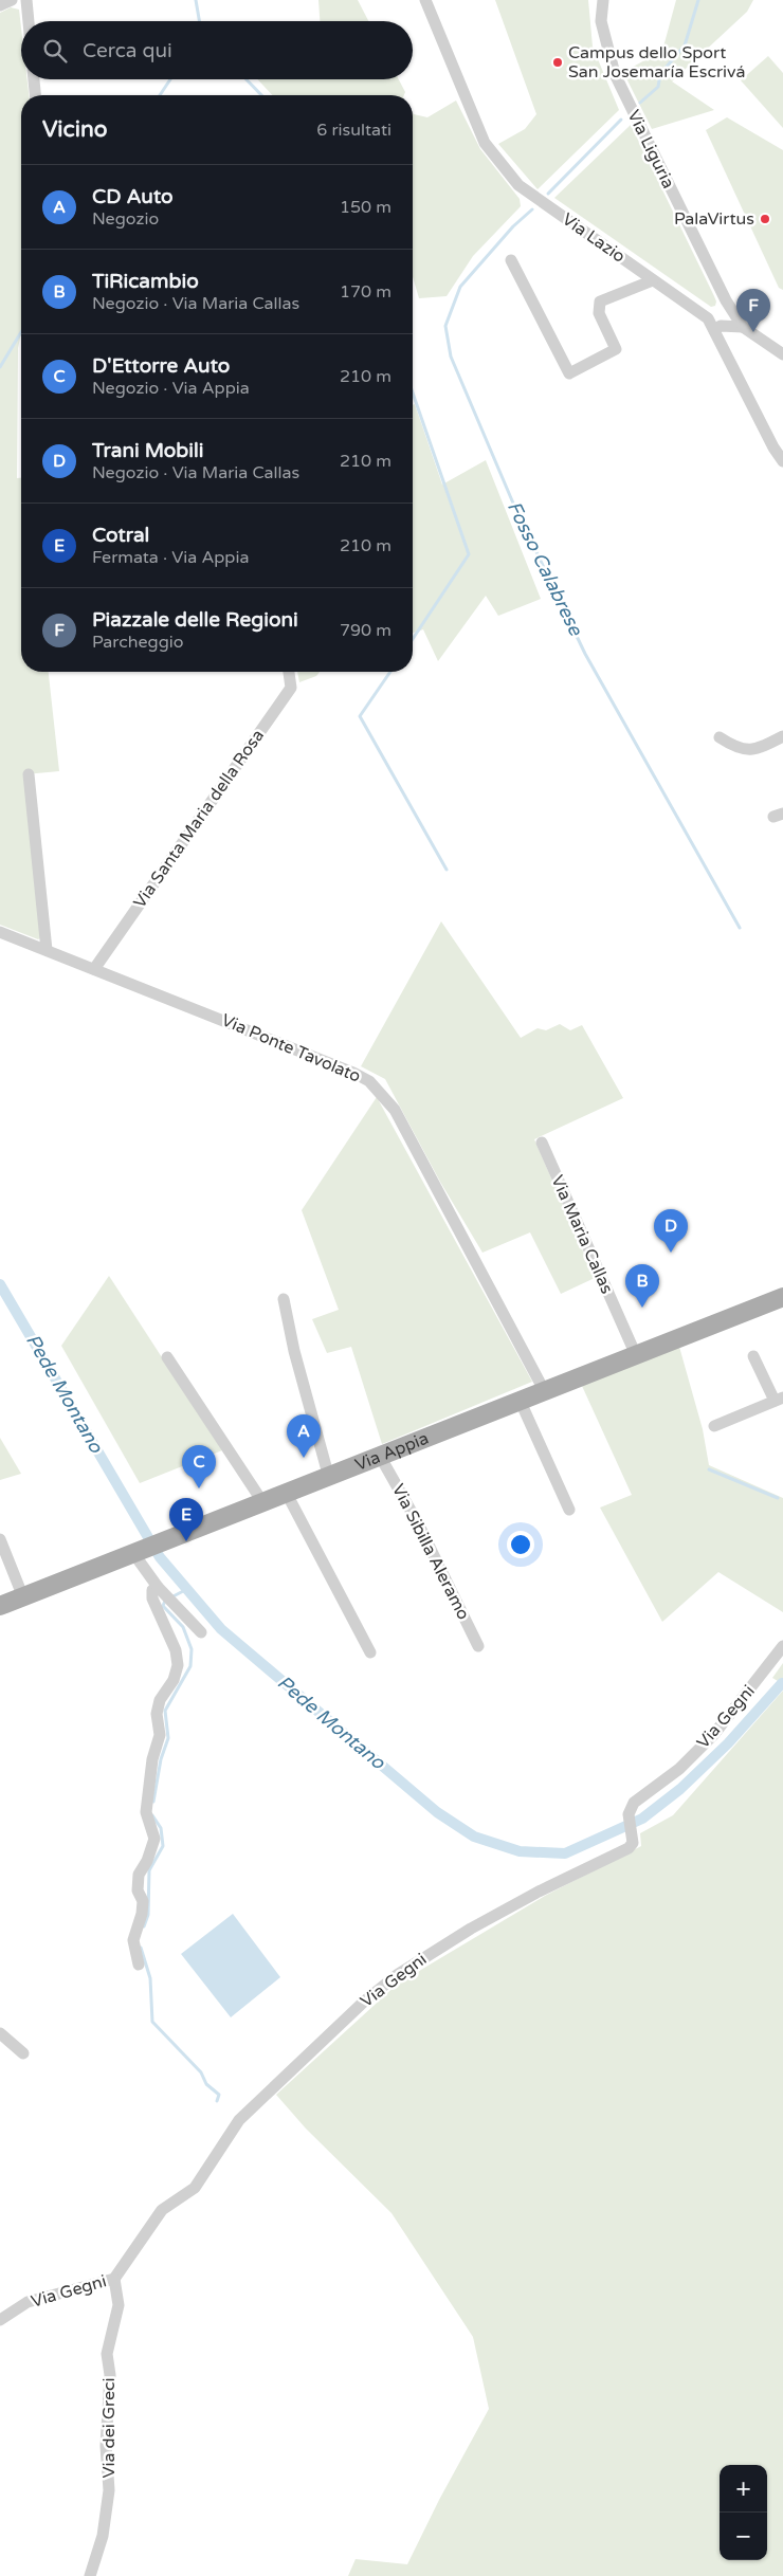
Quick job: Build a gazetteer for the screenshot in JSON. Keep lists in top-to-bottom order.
{
  "streets": {
    "main road": ["Via Appia"],
    "street": [
      "Via Liguria",
      "Via Lazio",
      "Via Santa Maria della Rosa",
      "Via Ponte Tavolato",
      "Via Maria Callas",
      "Via Sibilla Aleramo",
      "Via Gegni",
      "Via dei Greci"
    ]
  },
  "crossings": [
    ["Via Santa Maria della Rosa", "Via Ponte Tavolato"],
    ["Via Ponte Tavolato", "Via Appia"],
    ["Via Maria Callas", "Via Appia"],
    ["Via Appia", "Via Sibilla Aleramo"],
    ["Via Gegni", "Via dei Greci"]
  ],
  "water": ["Fosso Calabrese", "Pede Montano"],
  "places": ["Campus dello Sport San Josemaría Escrivá", "PalaVirtus"],
  "page": {
    "search": "Cerca qui",
    "heading": ["Vicino", "6 risultati"],
    "list": [
      {
        "mark": "A",
        "name": "CD Auto",
        "note": "Negozio",
        "value": "150 m"
      },
      {
        "mark": "B",
        "name": "TiRicambio",
        "note": "Negozio · Via Maria Callas",
        "value": "170 m"
      },
      {
        "mark": "C",
        "name": "D'Ettorre Auto",
        "note": "Negozio · Via Appia",
        "value": "210 m"
      },
      {
        "mark": "D",
        "name": "Trani Mobili",
        "note": "Negozio · Via Maria Callas",
        "value": "210 m"
      },
      {
        "mark": "E",
        "name": "Cotral",
        "note": "Fermata · Via Appia",
        "value": "210 m"
      },
      {
        "mark": "F",
        "name": "Piazzale delle Regioni",
        "note": "Parcheggio",
        "value": "790 m"
      }
    ],
    "pins": [
      "F",
      "D",
      "B",
      "A",
      "C",
      "E"
    ],
    "map_buttons": ["+", "−"]
  }
}
